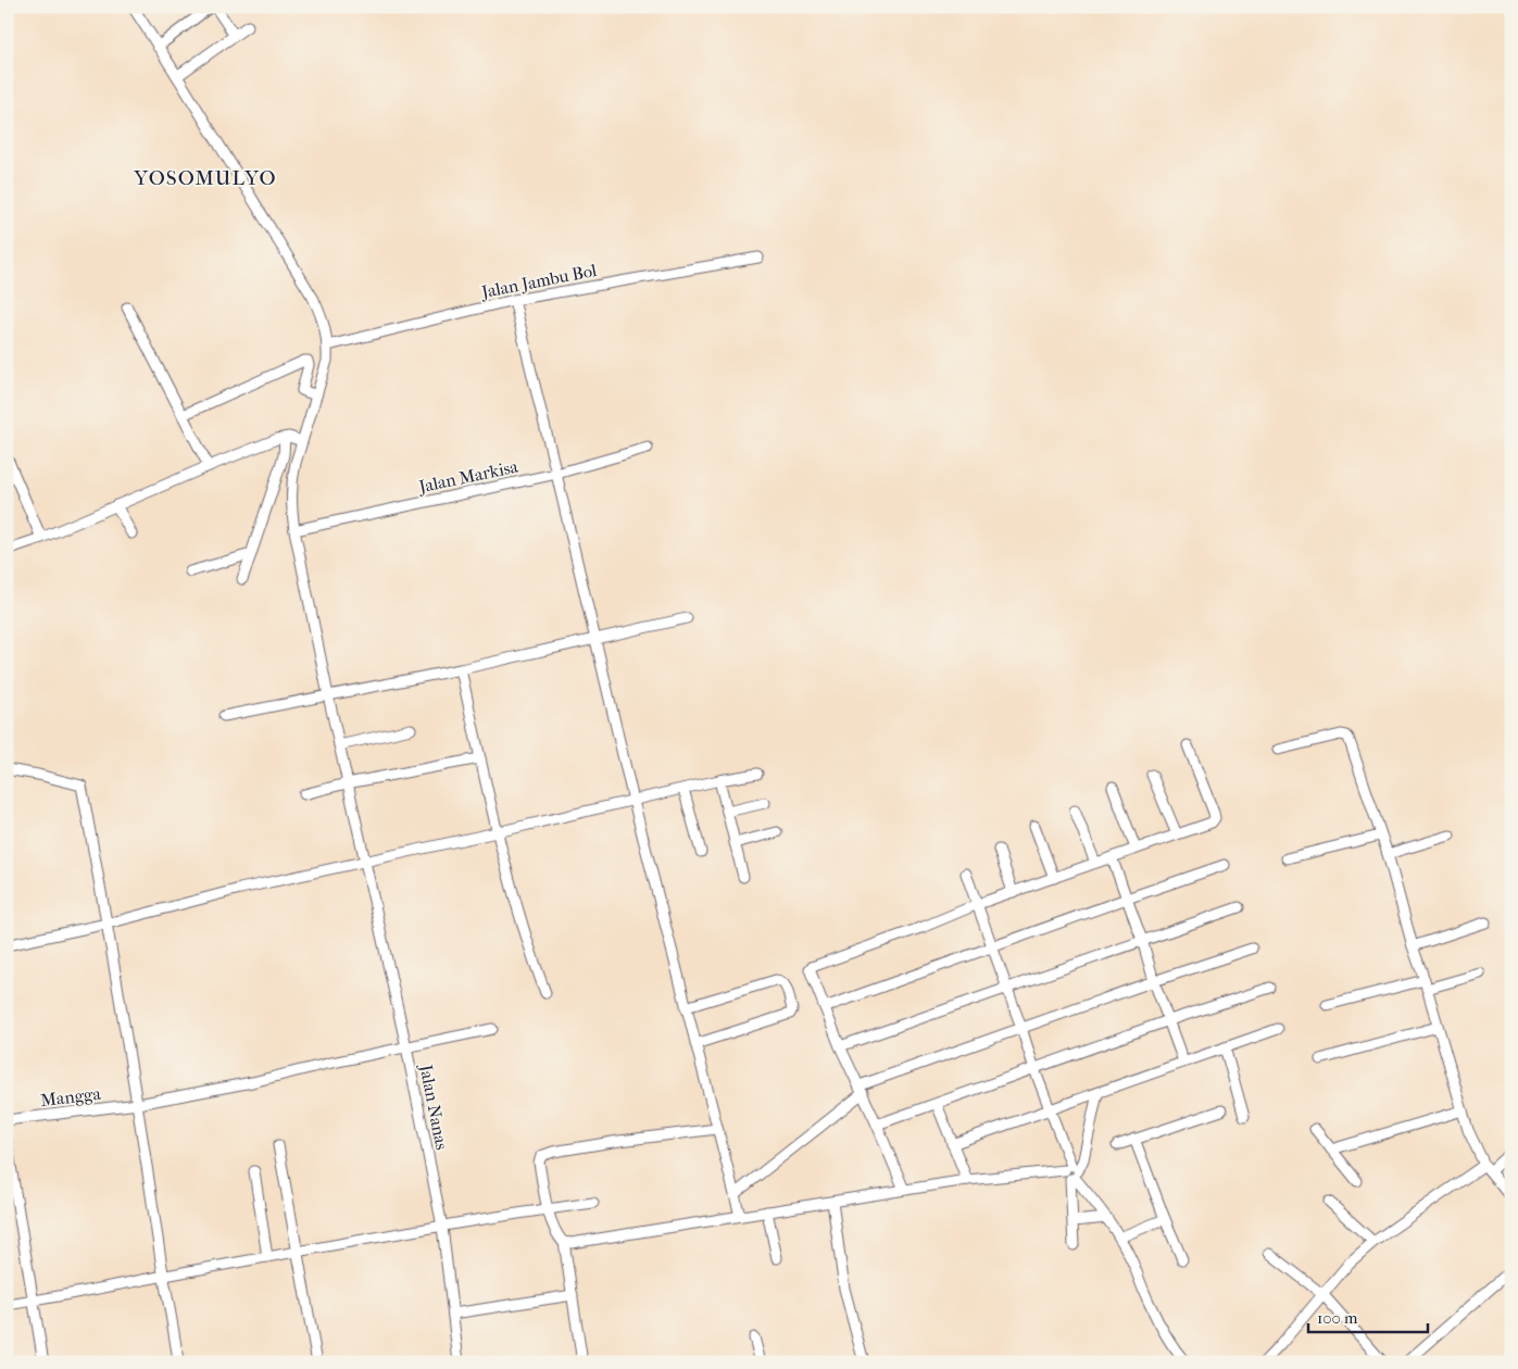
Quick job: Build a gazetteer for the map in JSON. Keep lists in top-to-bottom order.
{
  "streets": {
    "street": [
      "Jalan Jambu Bol",
      "Jalan Markisa",
      "Mangga",
      "Jalan Nanas"
    ]
  },
  "crossings": [
    ["Jalan Markisa", "Jalan Nanas"],
    ["Mangga", "Jalan Nanas"]
  ],
  "districts": ["YOSOMULYO"],
  "scale_bar": "100 m"
}
